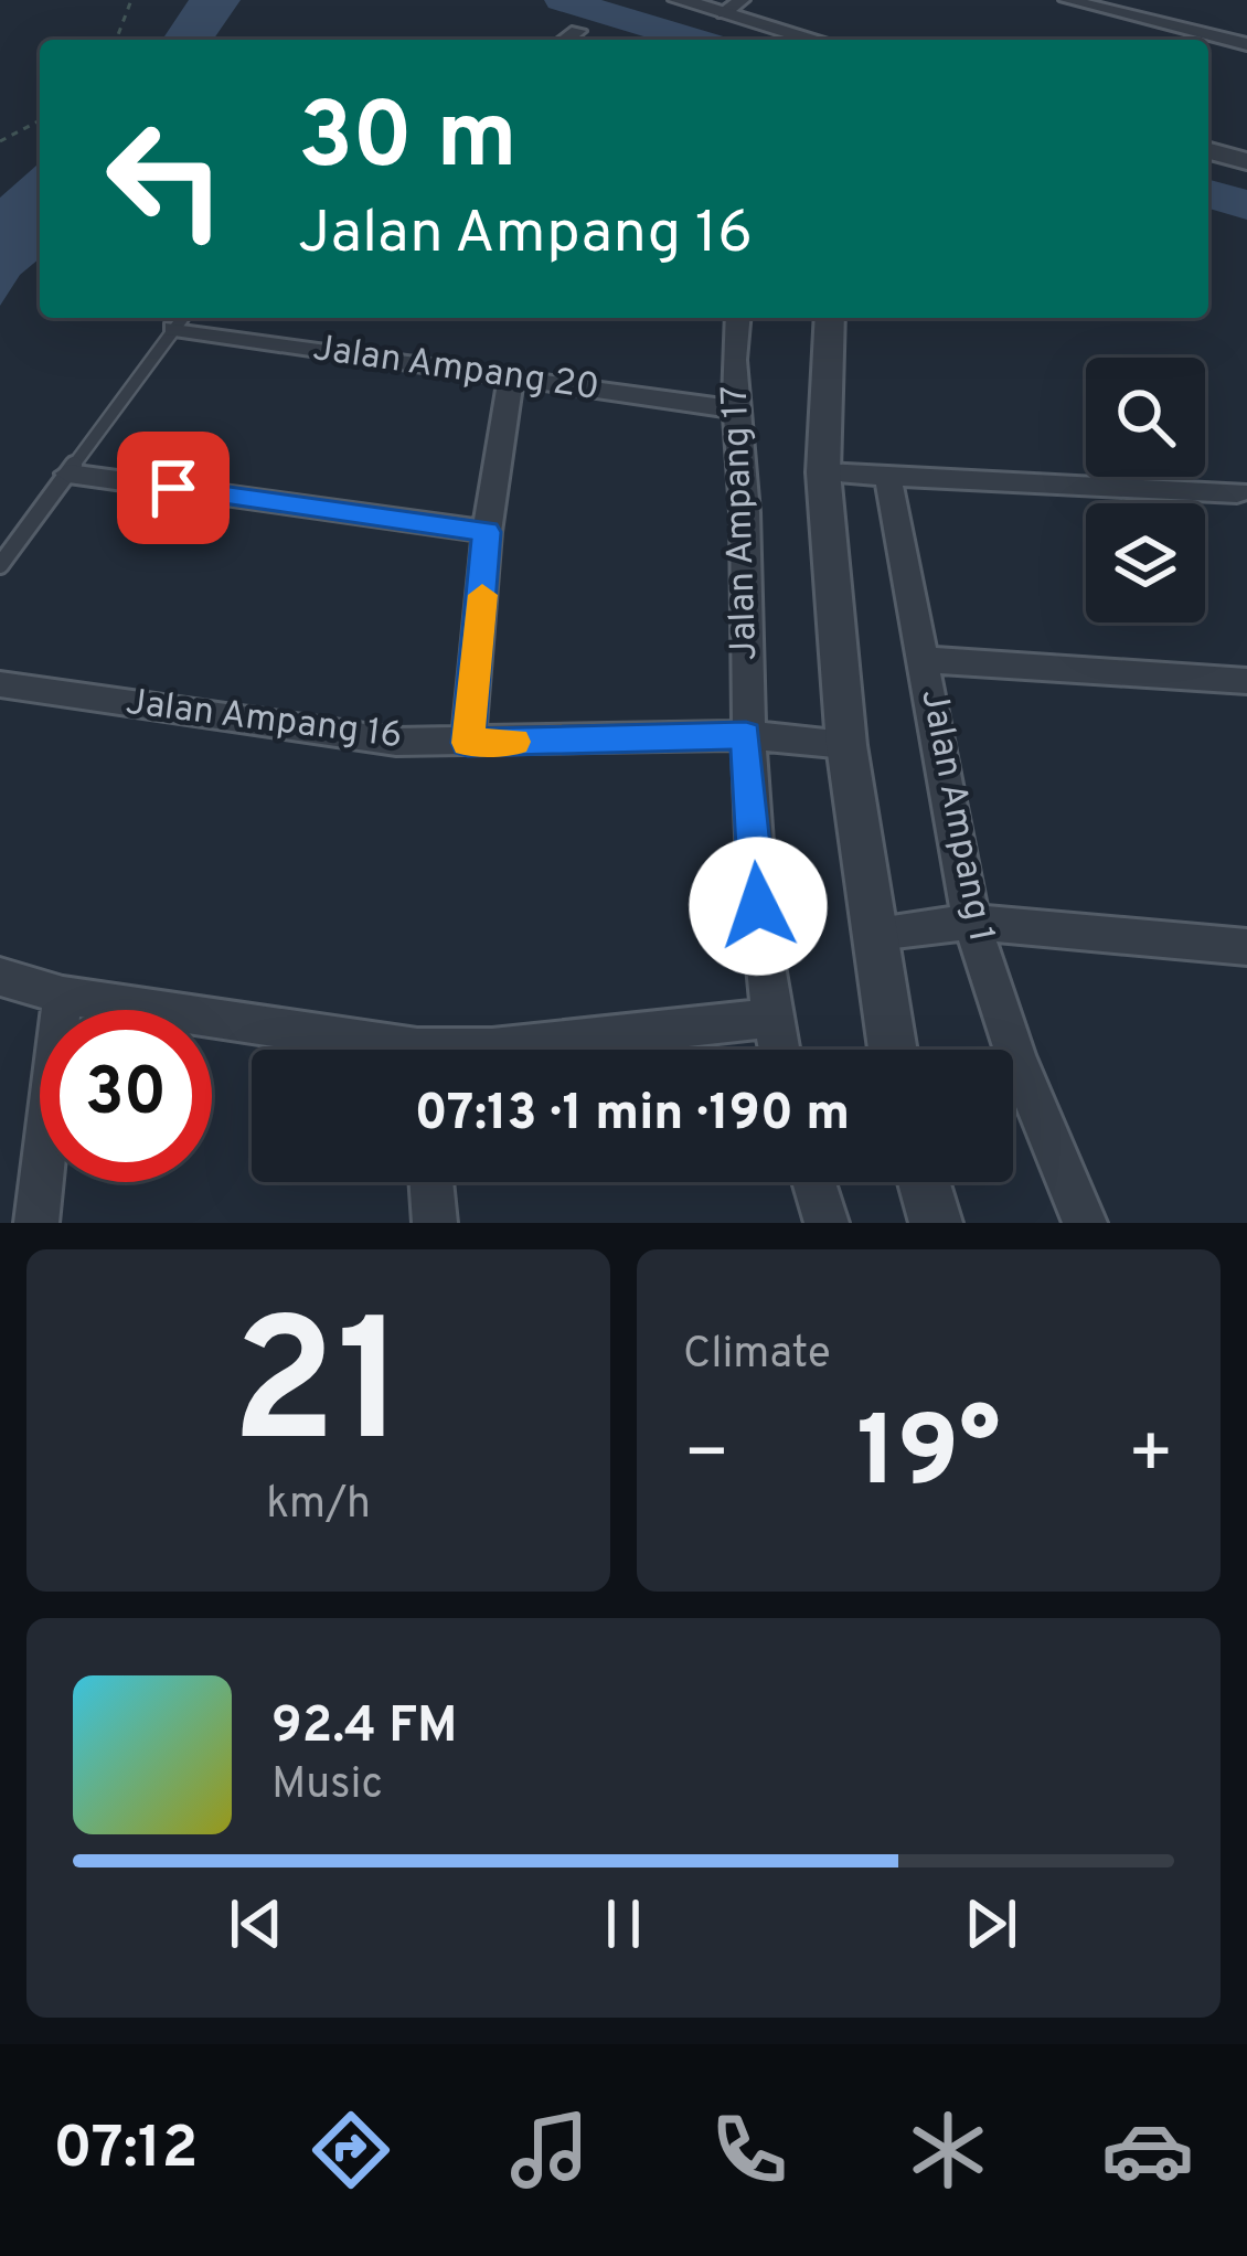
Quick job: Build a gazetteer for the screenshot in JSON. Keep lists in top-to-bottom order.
{
  "streets": {
    "street": [
      "Jalan Ampang 20",
      "Jalan Ampang 17",
      "Jalan Ampang 16",
      "Jalan Ampang 1"
    ]
  },
  "crossings": [
    ["Jalan Ampang 20", "Jalan Ampang 17"],
    ["Jalan Ampang 17", "Jalan Ampang 16"]
  ],
  "page": {
    "turn": ["30 m", "Jalan Ampang 16"],
    "limit": "30",
    "trip": "07:13 · 1 min · 190 m",
    "tile": [
      ["21", "km/h"],
      "Climate"
    ],
    "heat": ["−", "19°", "+"],
    "song": ["92.4 FM", "Music"],
    "tabs": "07:12"
  }
}
